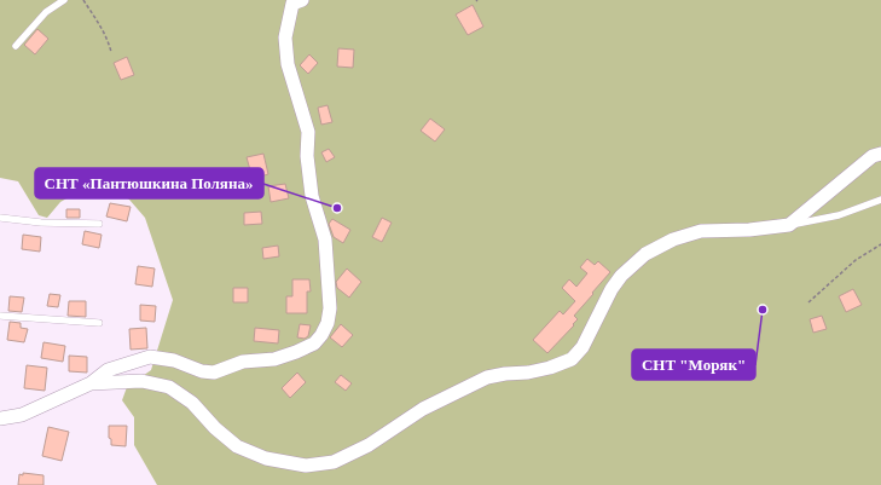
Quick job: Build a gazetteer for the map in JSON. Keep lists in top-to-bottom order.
{
  "places": ["СНТ «Пантюшкина Поляна»", "СНТ \"Моряк\""]
}
